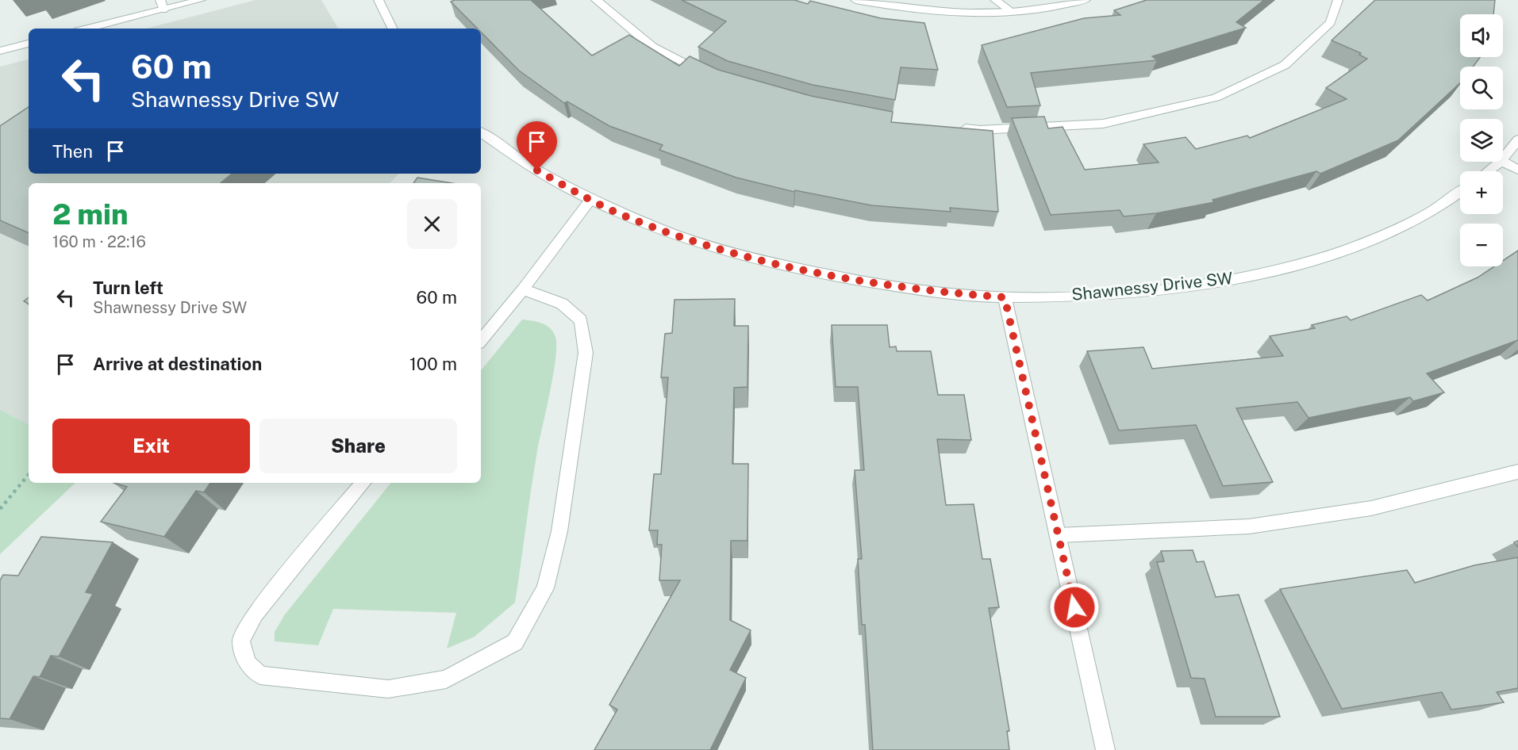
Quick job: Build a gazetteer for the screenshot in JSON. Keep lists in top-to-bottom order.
{
  "streets": {
    "street": ["Shawnessy Drive SW"]
  },
  "page": {
    "map_buttons": ["+", "−"],
    "turn": ["60 m", "Shawnessy Drive SW"],
    "then": "Then",
    "heading": ["2 min", "160 m · 22:16"],
    "list": [
      {
        "name": "Turn left",
        "note": "Shawnessy Drive SW",
        "value": "60 m"
      },
      {
        "name": "Arrive at destination",
        "value": "100 m"
      }
    ],
    "buttons": ["Exit", "Share"]
  }
}
